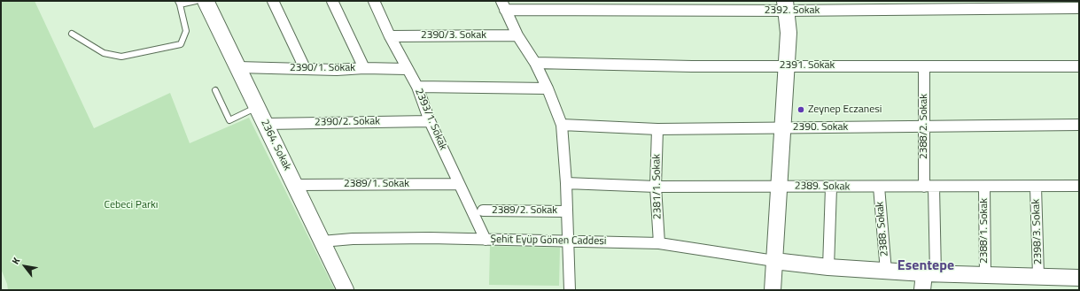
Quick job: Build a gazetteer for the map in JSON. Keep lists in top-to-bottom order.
{
  "streets": {
    "main road": ["2364. Sokak"],
    "street": [
      "2392. Sokak",
      "2390/3. Sokak",
      "2391. Sokak",
      "2390/1. Sokak",
      "2393/1. Sokak",
      "2390/2. Sokak",
      "2388/2. Sokak",
      "2390. Sokak",
      "2389/1. Sokak",
      "2381/1. Sokak",
      "2389. Sokak",
      "2389/2. Sokak",
      "2388. Sokak",
      "2388/1. Sokak",
      "2398/3. Sokak",
      "Şehit Eyüp Gönen Caddesi"
    ]
  },
  "crossings": [
    ["2390/3. Sokak", "2393/1. Sokak"],
    ["2391. Sokak", "2388/2. Sokak"],
    ["2390/1. Sokak", "2393/1. Sokak"],
    ["2390/1. Sokak", "2364. Sokak"],
    ["2393/1. Sokak", "2390/2. Sokak"],
    ["2393/1. Sokak", "2389/1. Sokak"],
    ["2393/1. Sokak", "Şehit Eyüp Gönen Caddesi"],
    ["2390/2. Sokak", "2364. Sokak"],
    ["2388/2. Sokak", "2390. Sokak"],
    ["2388/2. Sokak", "2389. Sokak"],
    ["2390. Sokak", "2381/1. Sokak"],
    ["2364. Sokak", "2389/1. Sokak"],
    ["2364. Sokak", "Şehit Eyüp Gönen Caddesi"],
    ["2381/1. Sokak", "2389. Sokak"],
    ["2381/1. Sokak", "Şehit Eyüp Gönen Caddesi"],
    ["2389. Sokak", "2388. Sokak"],
    ["2389. Sokak", "2388/1. Sokak"],
    ["2389. Sokak", "2398/3. Sokak"]
  ],
  "districts": ["Esentepe"],
  "parks": ["Cebeci Parkı"],
  "places": ["Zeynep Eczanesi"],
  "north": "top left"
}
